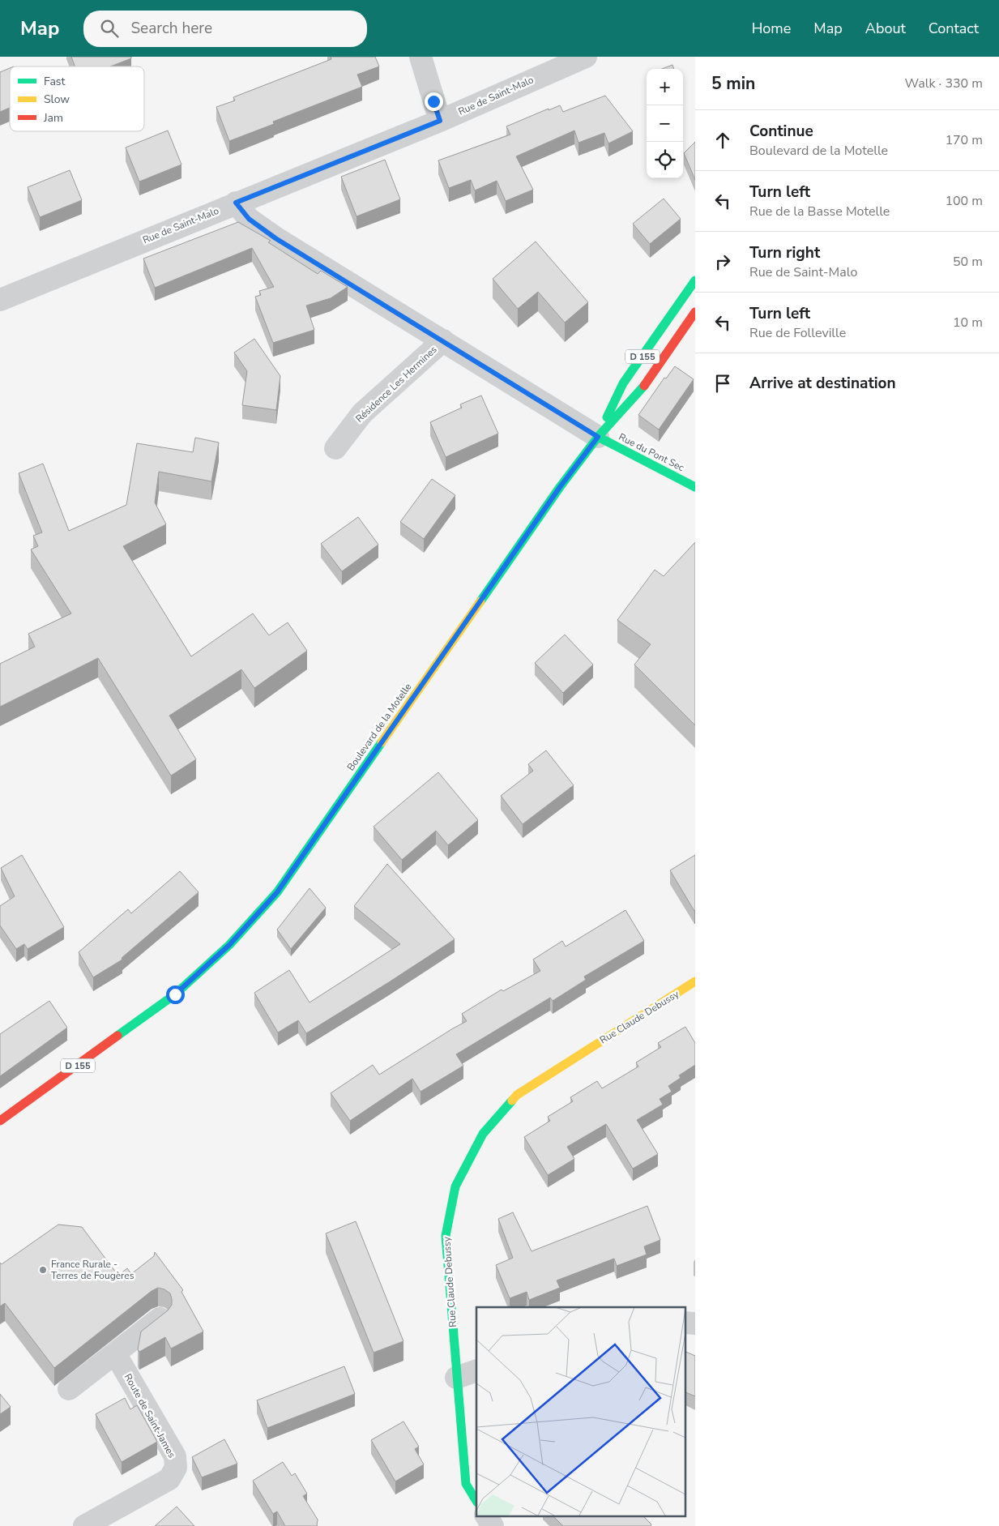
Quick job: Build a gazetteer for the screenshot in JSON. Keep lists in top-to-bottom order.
{
  "streets": {
    "main road": [
      "D 155",
      "Rue du Pont Sec",
      "Boulevard de la Motelle",
      "Rue Claude Debussy"
    ],
    "street": ["Rue de Saint-Malo", "Résidence Les Hermines", "Route de Saint-James"]
  },
  "crossings": [
    ["Rue du Pont Sec", "Boulevard de la Motelle"]
  ],
  "places": ["France Rurale - Terres de Fougères"],
  "legend": ["Fast", "Slow", "Jam"],
  "page": {
    "header": "Map",
    "search": "Search here",
    "nav": [
      "Home",
      "Map",
      "About",
      "Contact"
    ],
    "heading": ["5 min", "Walk · 330 m"],
    "map_buttons": ["+", "−"],
    "list": [
      ["Continue", "Boulevard de la Motelle", "170 m"],
      ["Turn left", "Rue de la Basse Motelle", "100 m"],
      ["Turn right", "Rue de Saint-Malo", "50 m"],
      ["Turn left", "Rue de Folleville", "10 m"],
      "Arrive at destination"
    ]
  }
}
